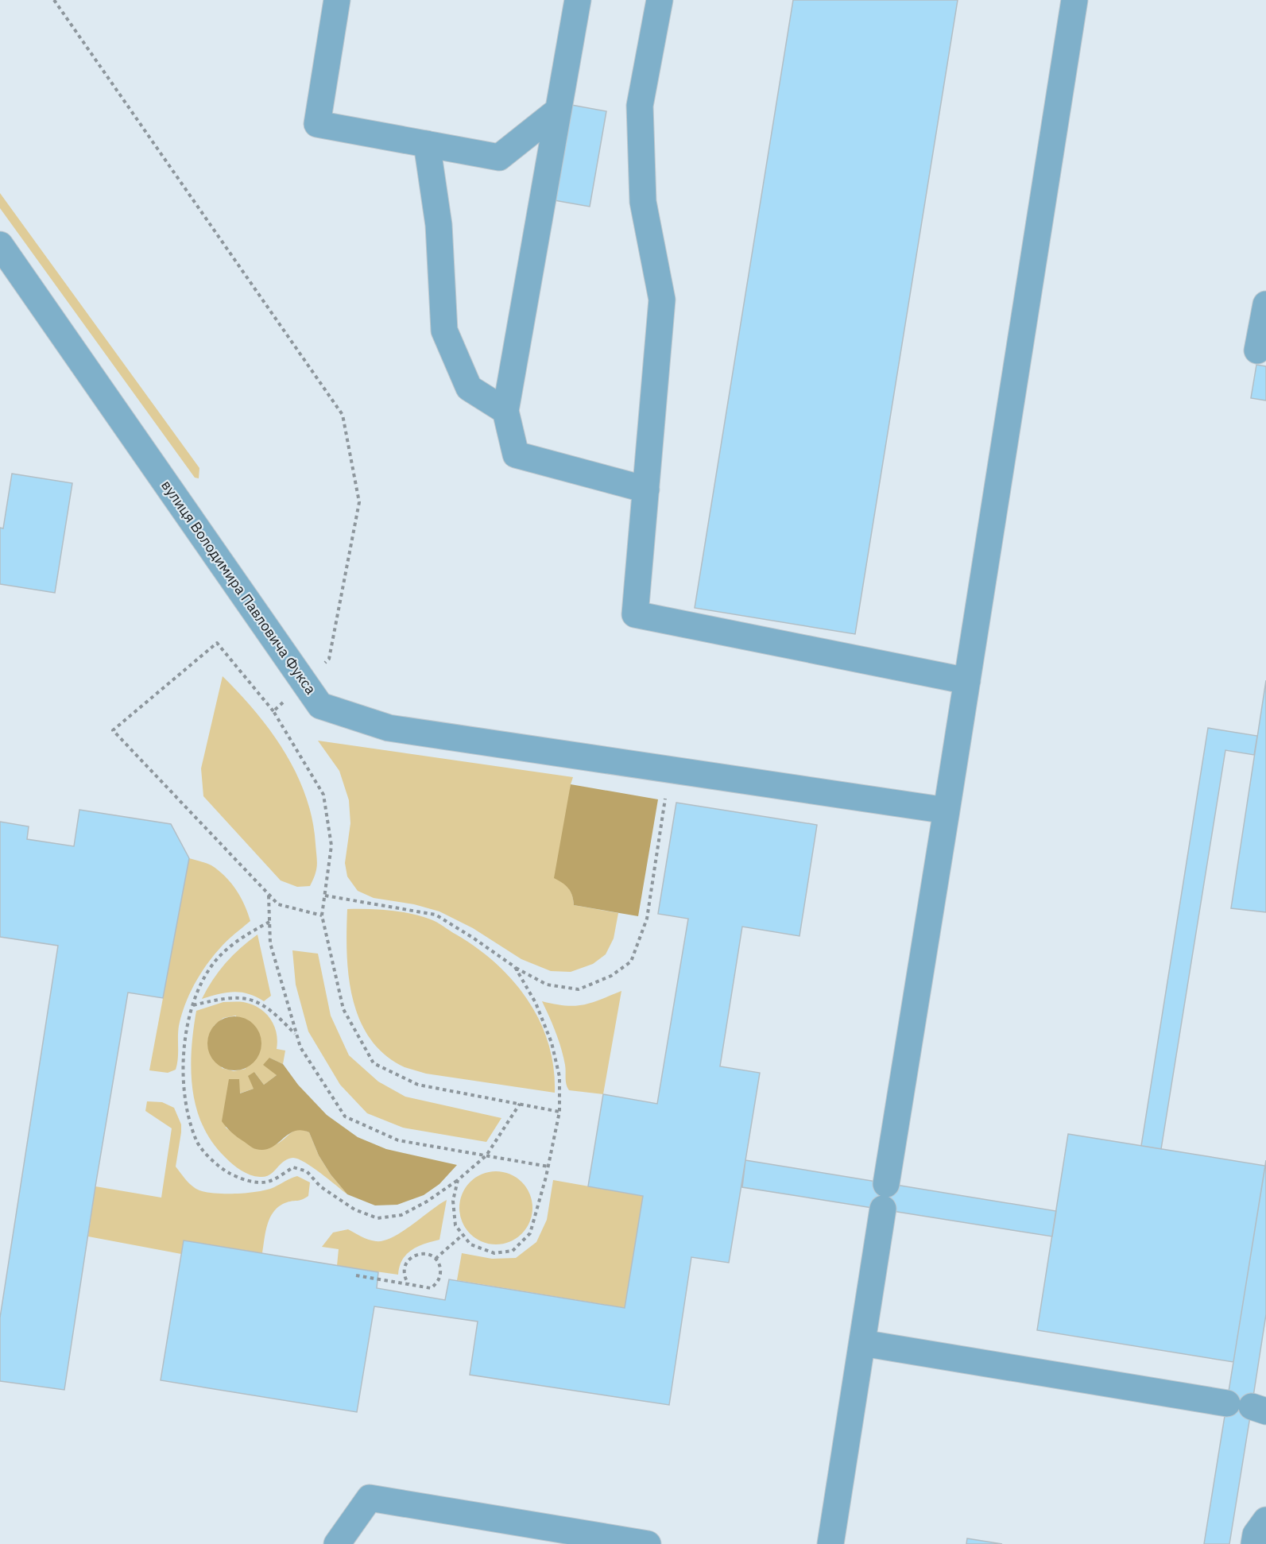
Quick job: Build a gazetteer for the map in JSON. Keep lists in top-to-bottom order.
{
  "streets": {
    "street": ["вулиця Володимира Павловича Фукса"]
  }
}
